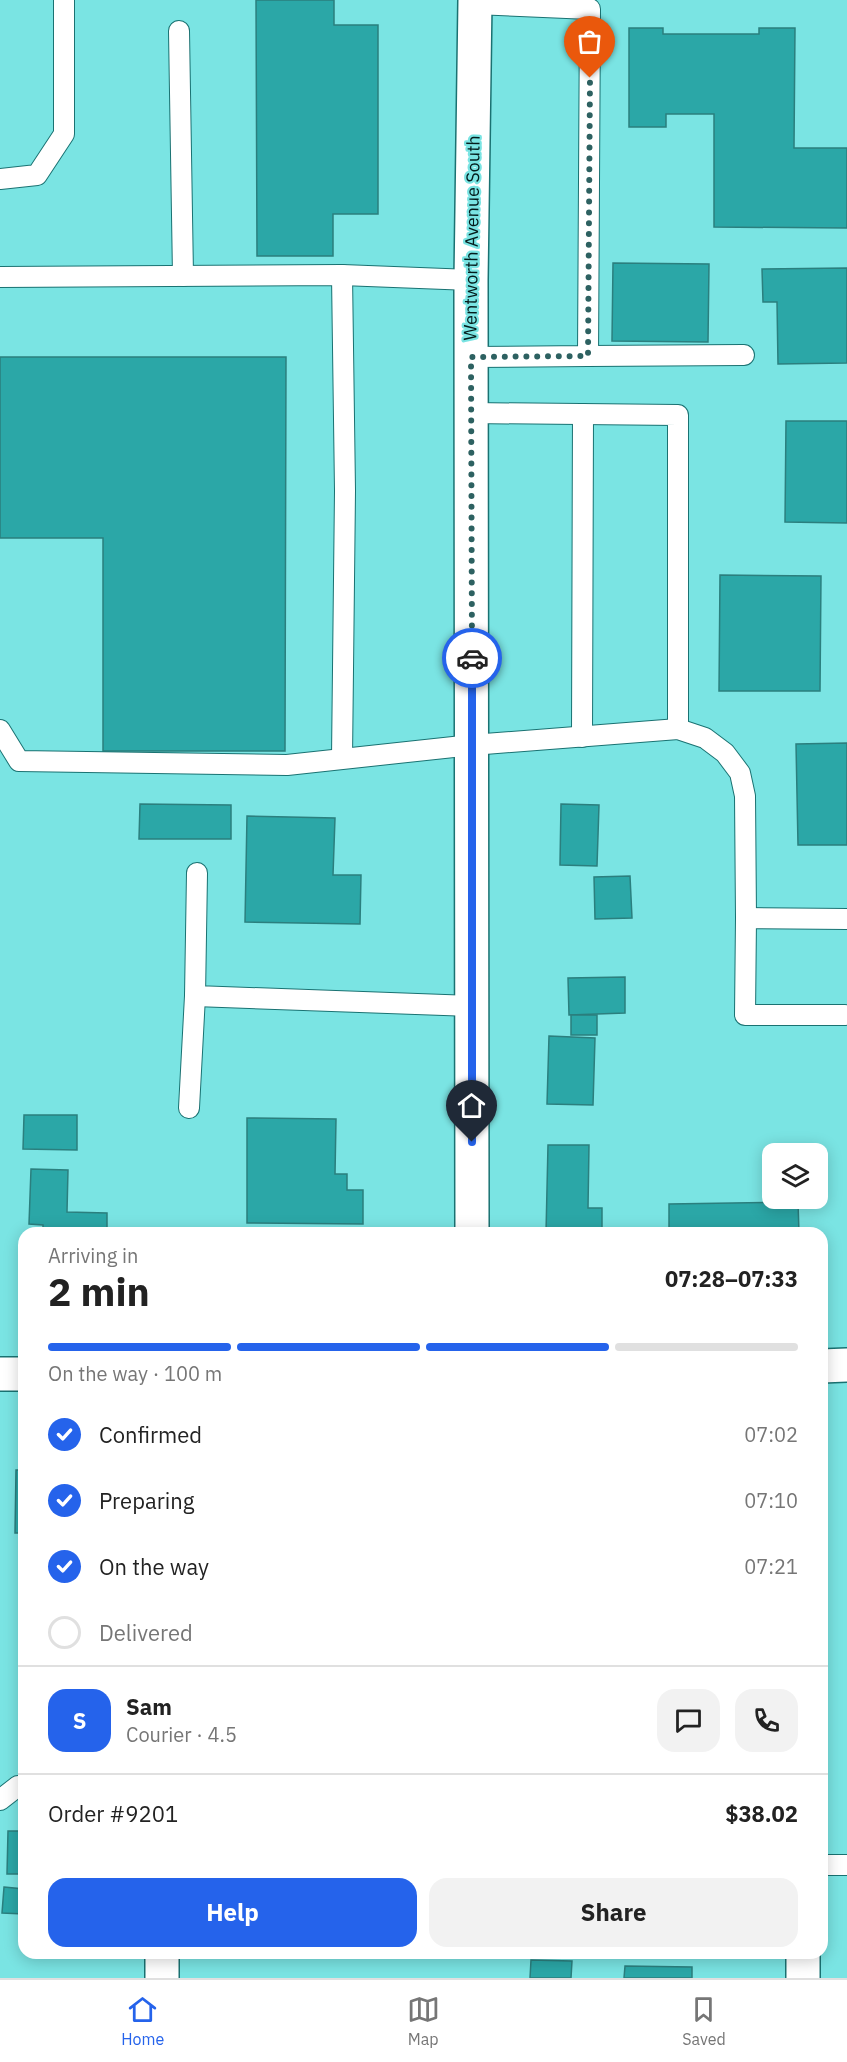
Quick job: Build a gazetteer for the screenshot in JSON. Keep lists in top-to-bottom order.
{
  "streets": {
    "street": ["Wentworth Avenue South"]
  },
  "page": {
    "heading": ["2 min", "Arriving in", "07:28–07:33"],
    "panel": [
      "Sam",
      "Courier · 4.5",
      "Order #9201",
      "$38.02"
    ],
    "bar": "On the way · 100 m",
    "list": [
      ["Confirmed", "07:02"],
      ["Preparing", "07:10"],
      ["On the way", "07:21"],
      "Delivered"
    ],
    "round": "S",
    "buttons": ["Help", "Share"],
    "tabs": ["Home", "Map", "Saved"]
  }
}
